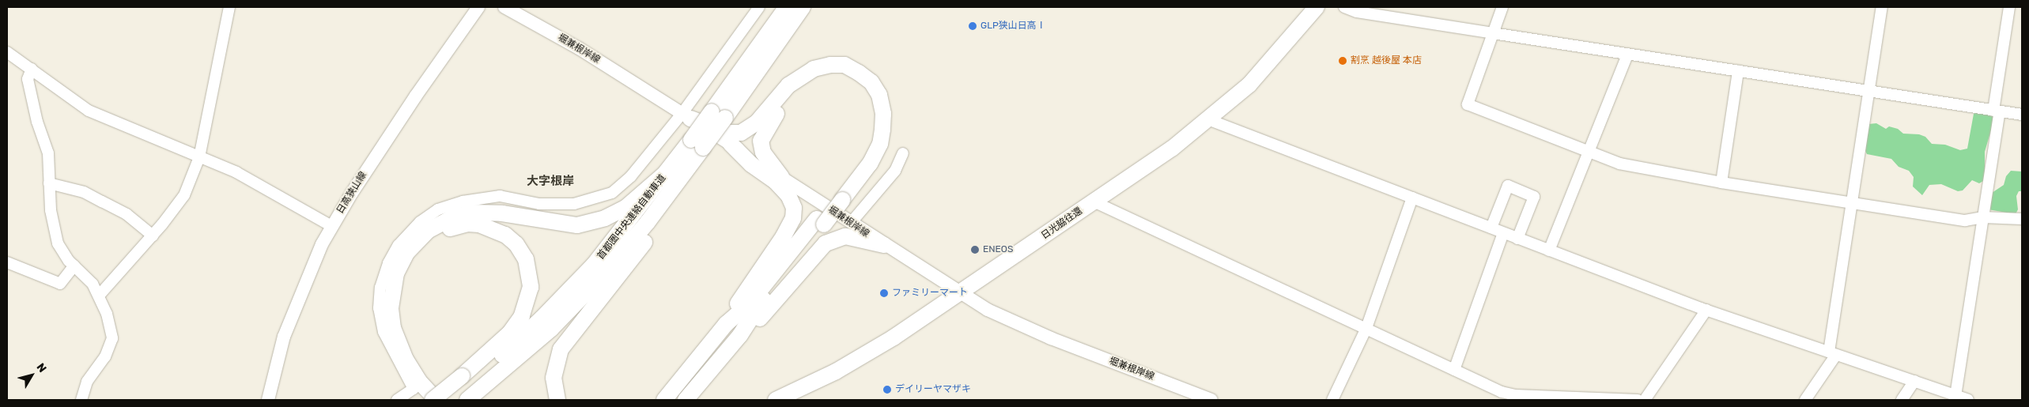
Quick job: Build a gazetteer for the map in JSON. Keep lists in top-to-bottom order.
{
  "streets": {
    "highway": ["首都圏中央連絡自動車道", "日光脇往還"],
    "main road": ["堀兼根岸線", "日高狭山線"]
  },
  "crossings": [
    ["堀兼根岸線", "日光脇往還"]
  ],
  "districts": ["大字根岸"],
  "places": [
    "GLP狭山日高Ⅰ",
    "割烹 越後屋 本店",
    "ENEOS",
    "ファミリーマート",
    "デイリーヤマザキ"
  ],
  "north": "top right"
}
